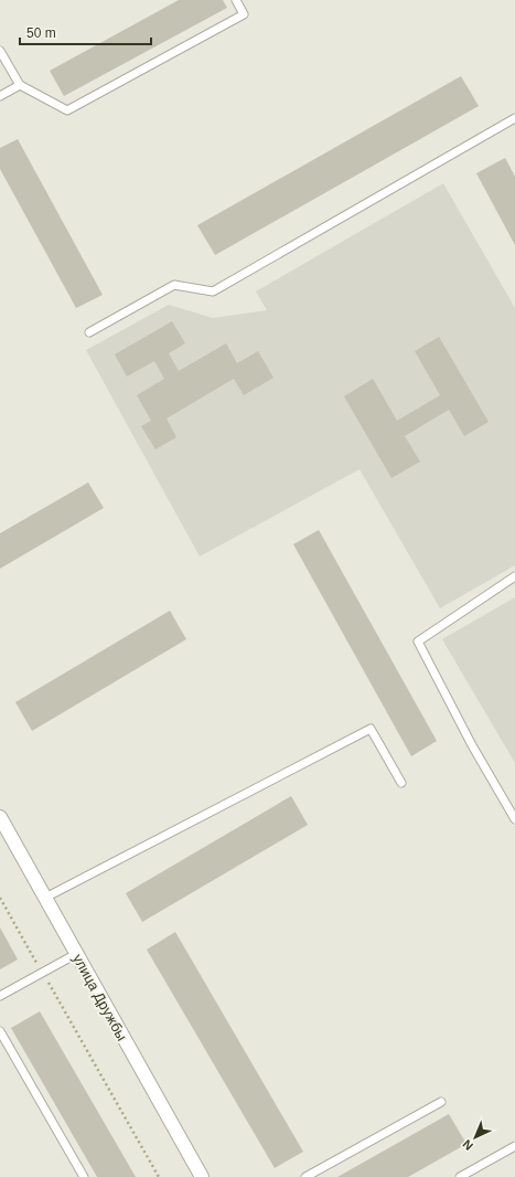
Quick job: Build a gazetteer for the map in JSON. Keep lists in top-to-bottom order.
{
  "streets": {
    "street": ["улица Дружбы"]
  },
  "scale_bar": "50 m",
  "north": "bottom left"
}
